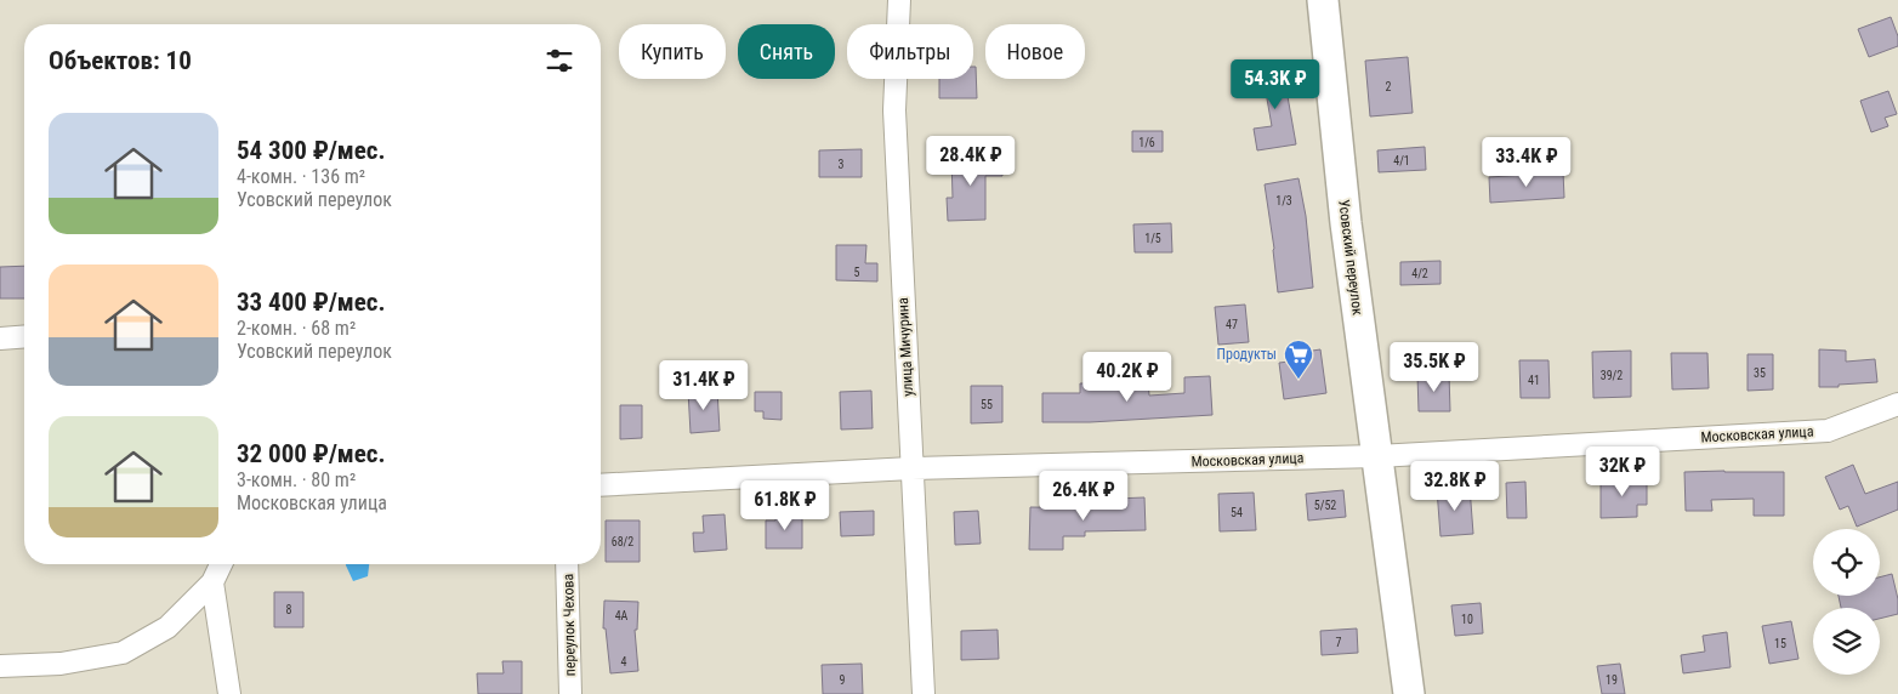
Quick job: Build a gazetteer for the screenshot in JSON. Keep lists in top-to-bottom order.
{
  "streets": {
    "street": [
      "Усовский переулок",
      "улица Мичурина",
      "Московская улица",
      "переулок Чехова"
    ]
  },
  "crossings": [
    ["Усовский переулок", "Московская улица"],
    ["улица Мичурина", "Московская улица"]
  ],
  "places": {
    "supermarket": ["Продукты"]
  },
  "house_numbers": [
    "2",
    "1/6",
    "4/1",
    "3",
    "1/3",
    "1/5",
    "5",
    "4/2",
    "47",
    "35",
    "39/2",
    "41",
    "55",
    "5/52",
    "54",
    "68/2",
    "8",
    "4А",
    "10",
    "7",
    "15",
    "4",
    "9",
    "19"
  ],
  "page": {
    "chip": [
      "Купить",
      "Снять",
      "Фильтры",
      "Новое"
    ],
    "heading": "Объектов: 10",
    "price": [
      "54.3K ₽",
      "28.4K ₽",
      "33.4K ₽",
      "35.5K ₽",
      "40.2K ₽",
      "31.4K ₽",
      "32K ₽",
      "32.8K ₽",
      "26.4K ₽",
      "61.8K ₽"
    ],
    "list": [
      {
        "name": "54 300 ₽/мес.",
        "note": "4-комн. · 136 m² · Усовский переулок"
      },
      {
        "name": "33 400 ₽/мес.",
        "note": "2-комн. · 68 m² · Усовский переулок"
      },
      {
        "name": "32 000 ₽/мес.",
        "note": "3-комн. · 80 m² · Московская улица"
      }
    ]
  }
}
